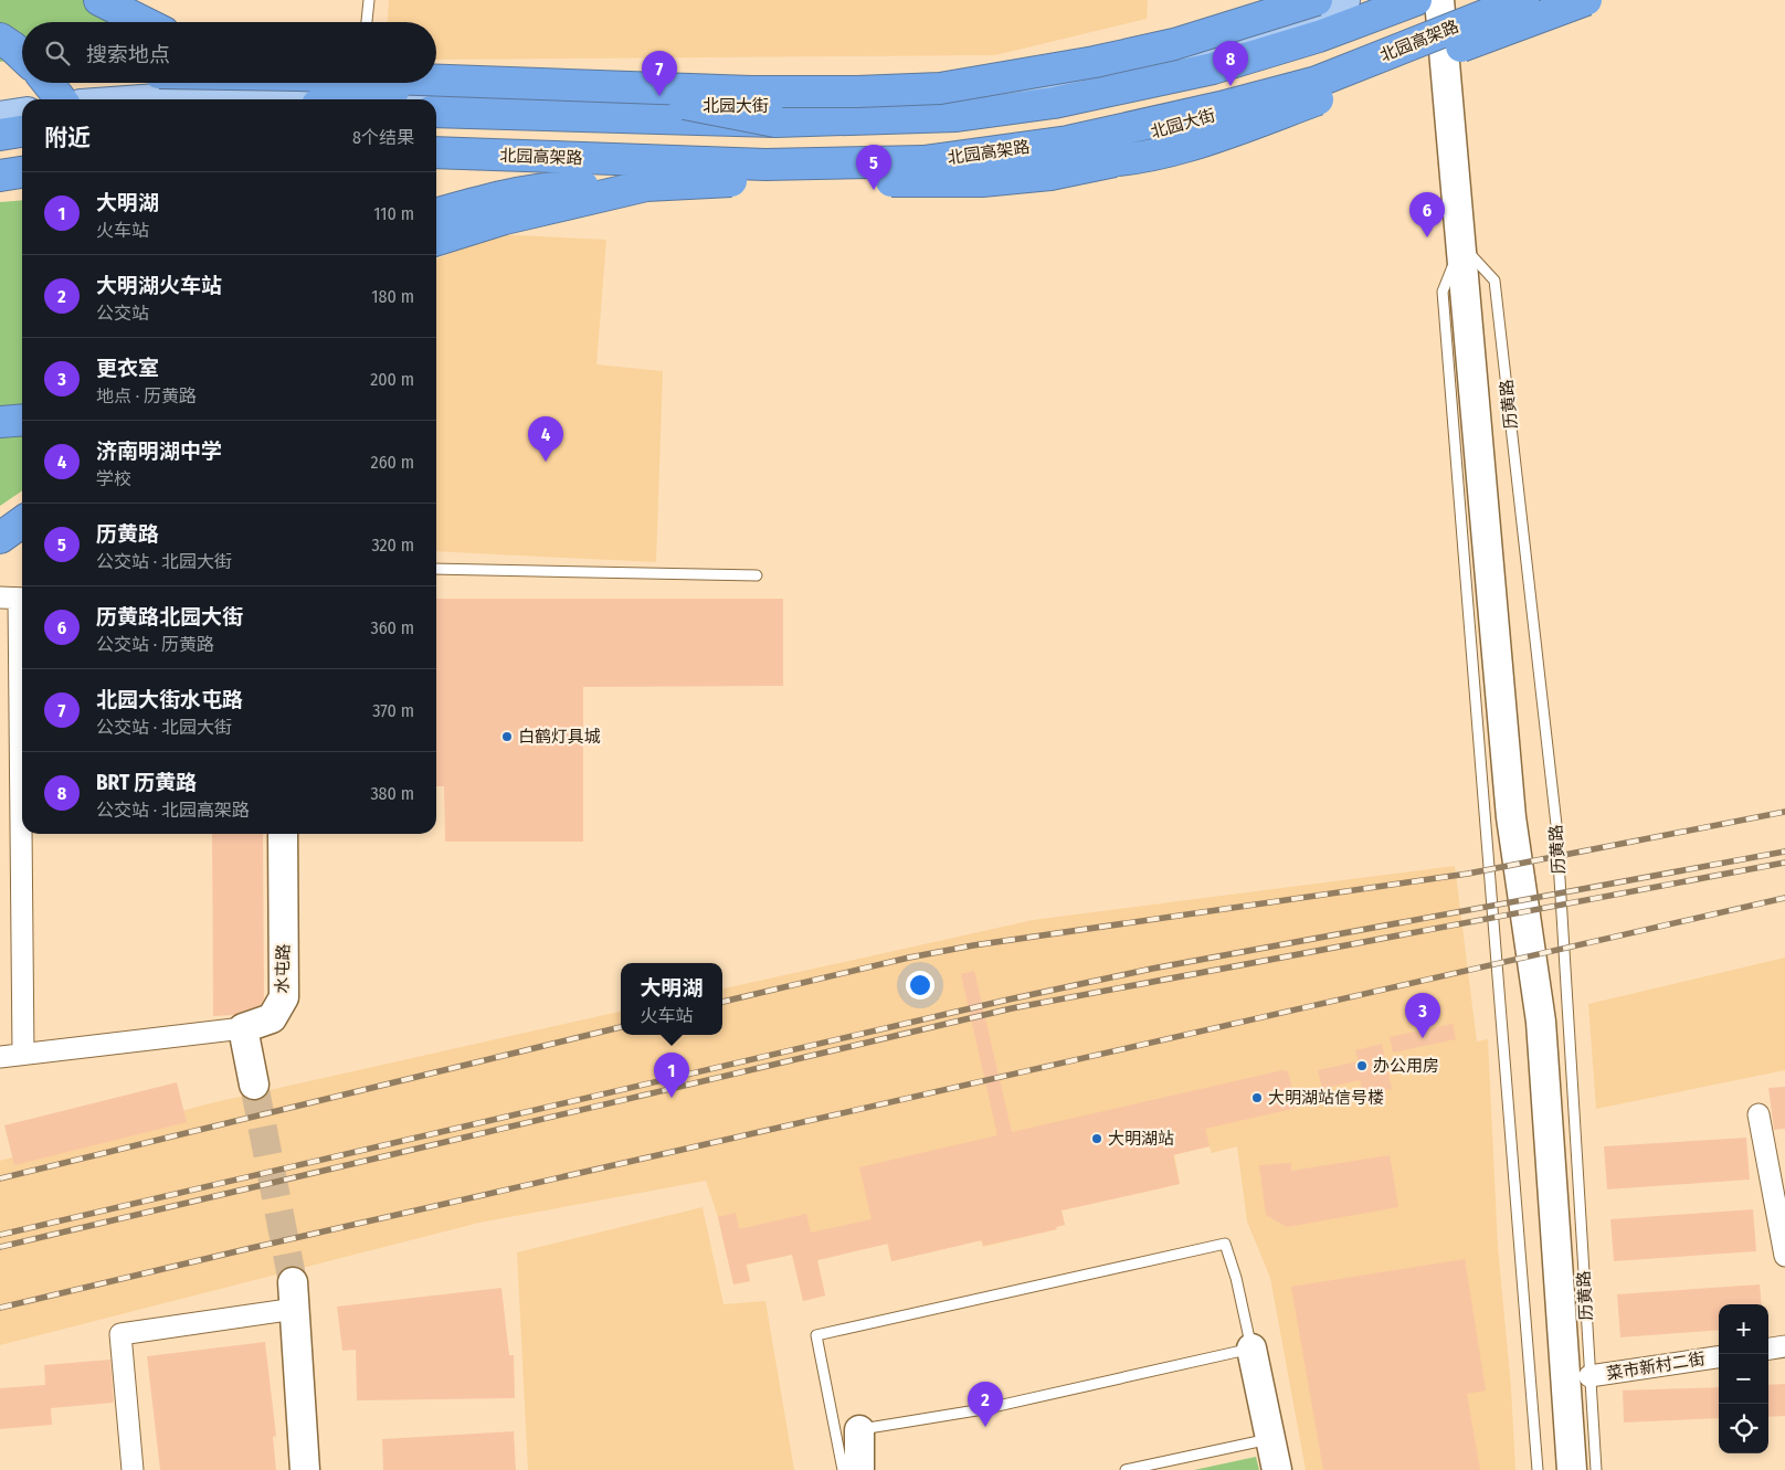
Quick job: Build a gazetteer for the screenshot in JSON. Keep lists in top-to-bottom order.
{
  "streets": {
    "highway": ["北园高架路"],
    "main road": ["北园大街"],
    "street": ["历黄路", "水屯路", "菜市新村二街"]
  },
  "crossings": [
    ["北园大街", "历黄路"],
    ["历黄路", "菜市新村二街"]
  ],
  "places": [
    "白鹤灯具城",
    "办公用房",
    "大明湖站信号楼",
    "大明湖站"
  ],
  "page": {
    "search": "搜索地点",
    "pins": [
      "8",
      "7",
      "5",
      "6",
      "4",
      "3",
      "1",
      "2"
    ],
    "heading": ["附近", "8个结果"],
    "list": [
      {
        "mark": "1",
        "name": "大明湖",
        "note": "火车站",
        "value": "110 m"
      },
      {
        "mark": "2",
        "name": "大明湖火车站",
        "note": "公交站",
        "value": "180 m"
      },
      {
        "mark": "3",
        "name": "更衣室",
        "note": "地点 · 历黄路",
        "value": "200 m"
      },
      {
        "mark": "4",
        "name": "济南明湖中学",
        "note": "学校",
        "value": "260 m"
      },
      {
        "mark": "5",
        "name": "历黄路",
        "note": "公交站 · 北园大街",
        "value": "320 m"
      },
      {
        "mark": "6",
        "name": "历黄路北园大街",
        "note": "公交站 · 历黄路",
        "value": "360 m"
      },
      {
        "mark": "7",
        "name": "北园大街水屯路",
        "note": "公交站 · 北园大街",
        "value": "370 m"
      },
      {
        "mark": "8",
        "name": "BRT 历黄路",
        "note": "公交站 · 北园高架路",
        "value": "380 m"
      }
    ],
    "popup": ["大明湖", "火车站"],
    "map_buttons": ["+", "−"]
  }
}
